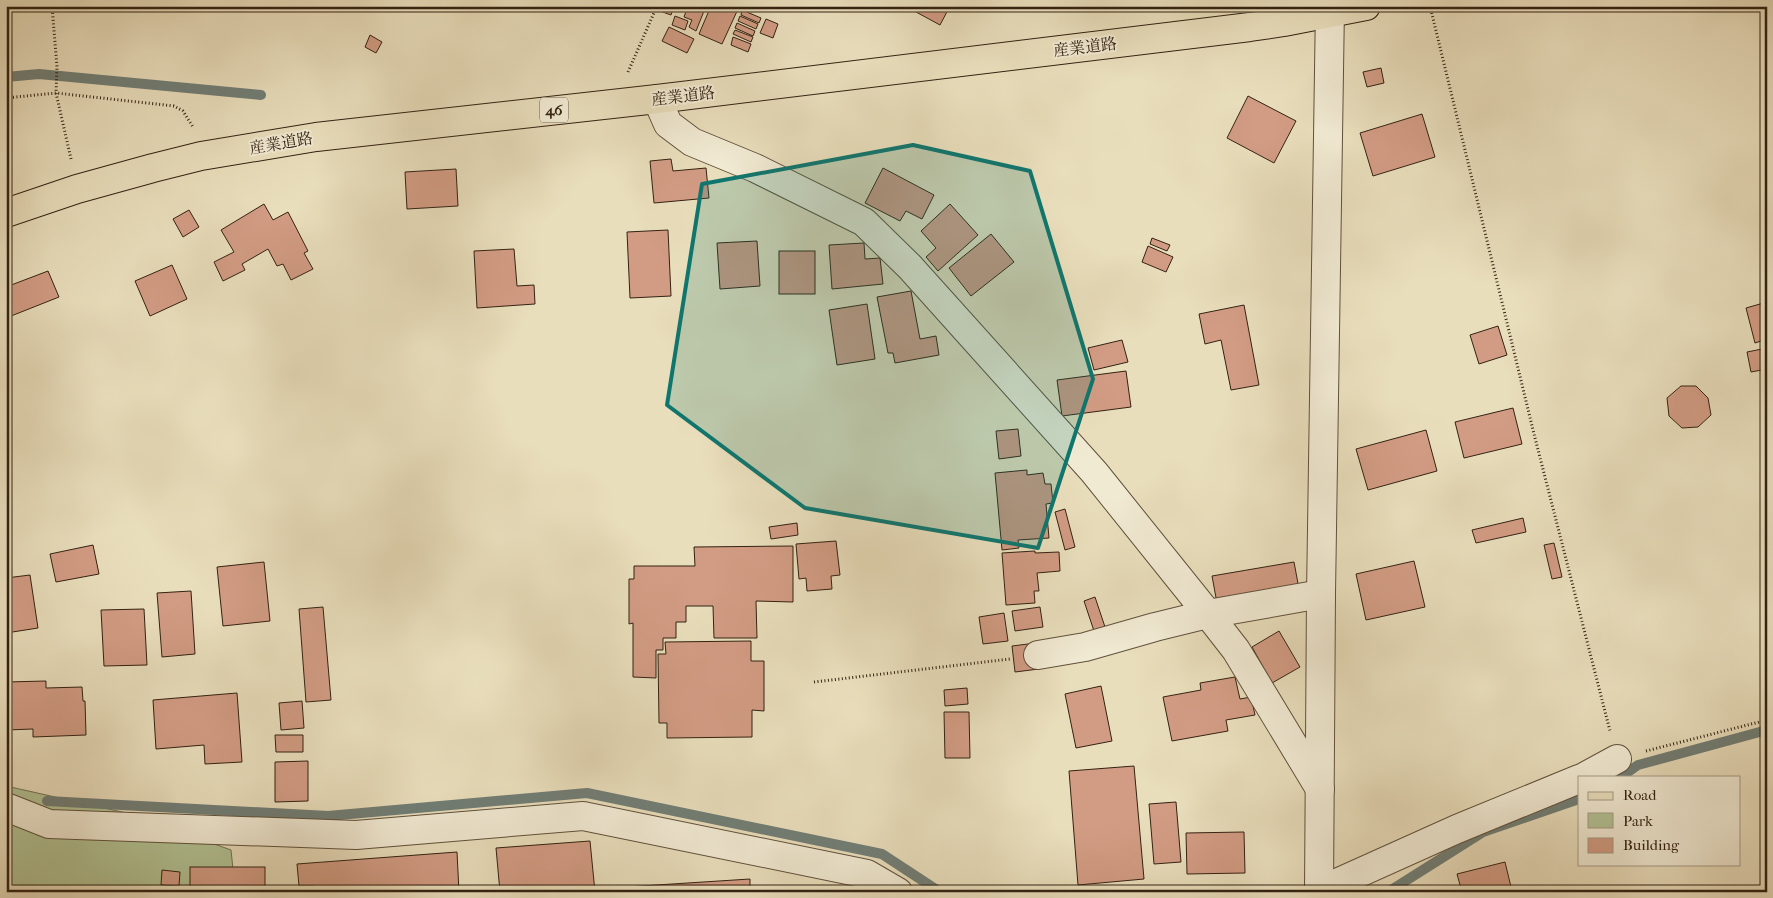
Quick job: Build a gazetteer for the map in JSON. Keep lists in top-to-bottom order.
{
  "streets": {
    "main road": ["産業道路", "46"]
  },
  "legend": ["Road", "Park", "Building"]
}
